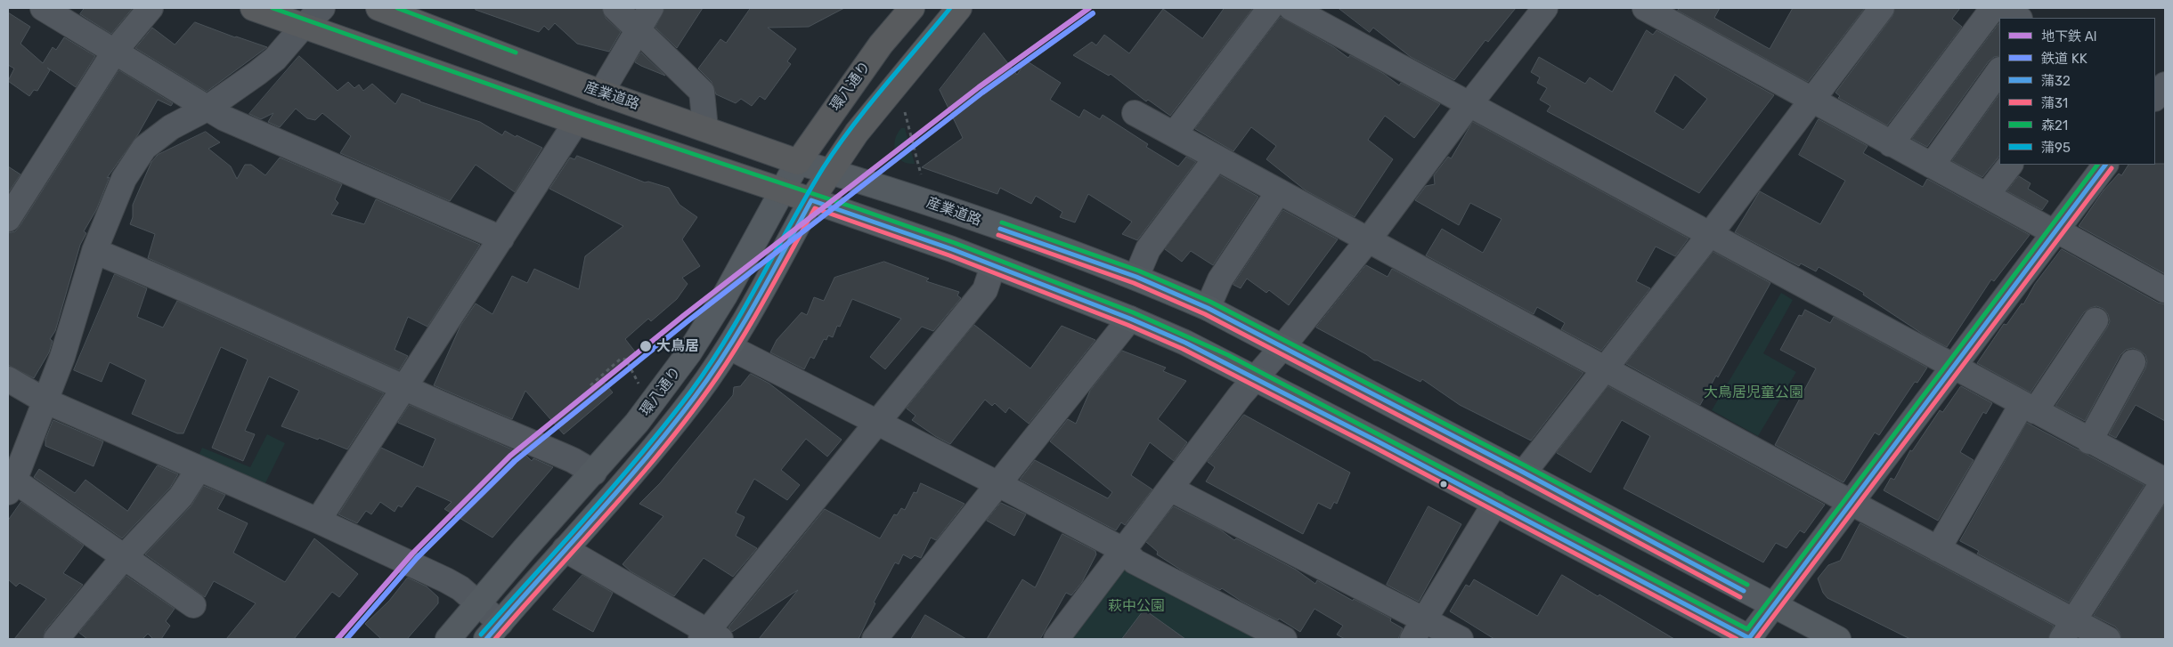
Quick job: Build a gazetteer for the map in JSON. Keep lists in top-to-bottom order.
{
  "streets": {
    "highway": ["環八通り", "産業道路"]
  },
  "crossings": [
    ["環八通り", "産業道路"]
  ],
  "parks": ["大鳥居児童公園", "萩中公園"],
  "places": ["大鳥居"],
  "lines": [
    "metro line Al",
    "transit line 森21",
    "transit line 蒲95",
    "rail line KK",
    "transit line 蒲32",
    "transit line 蒲31"
  ],
  "legend": [
    "地下鉄 Al",
    "鉄道 KK",
    "蒲32",
    "蒲31",
    "森21",
    "蒲95"
  ]
}
